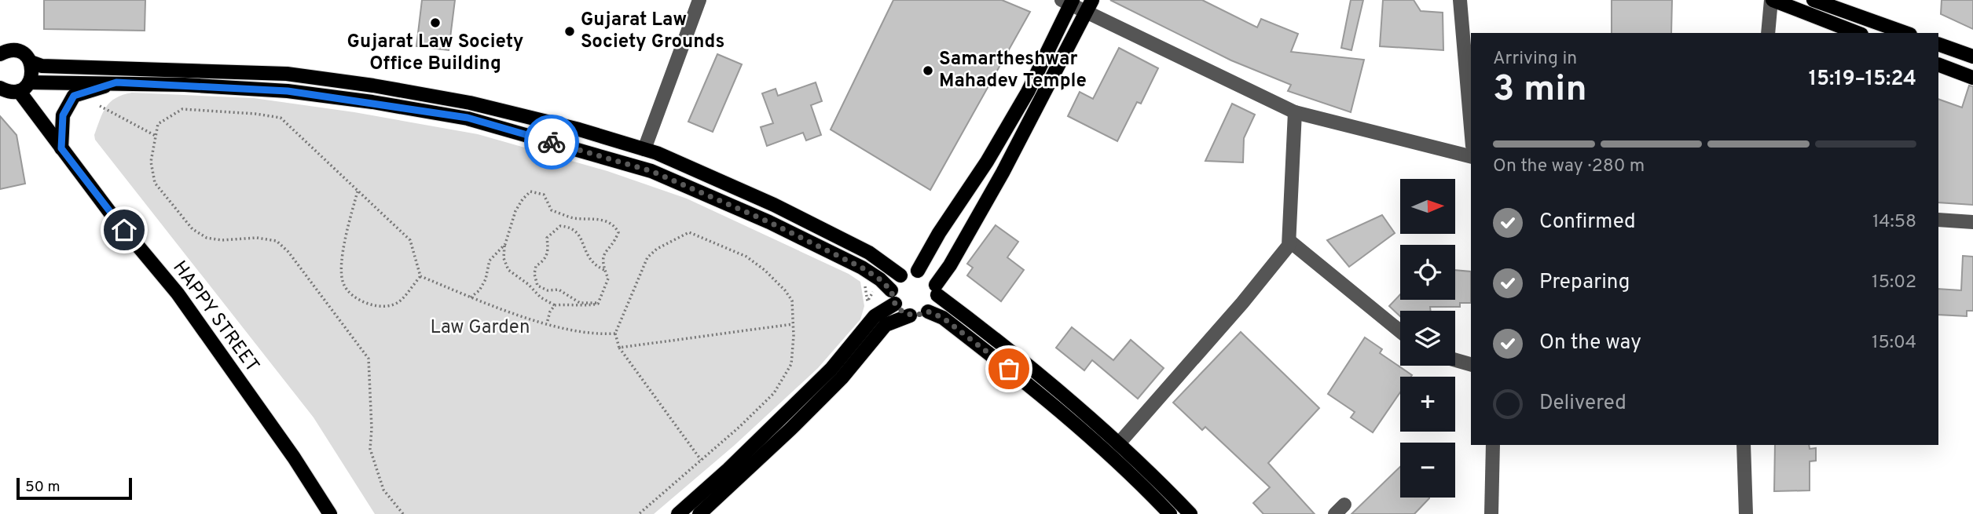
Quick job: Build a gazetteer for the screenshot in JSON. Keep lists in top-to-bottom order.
{
  "streets": {
    "main road": ["HAPPY STREET"]
  },
  "parks": ["Law Garden"],
  "places": ["Gujarat Law Society Office Building", "Gujarat Law Society Grounds", "Samartheshwar Mahadev Temple"],
  "scale_bar": "50 m",
  "north": "right",
  "page": {
    "heading": ["3 min", "Arriving in", "15:19–15:24"],
    "bar": "On the way · 280 m",
    "map_buttons": ["+", "−"],
    "list": [
      ["Confirmed", "14:58"],
      ["Preparing", "15:02"],
      ["On the way", "15:04"],
      "Delivered"
    ],
    "scale": "50 m"
  }
}
